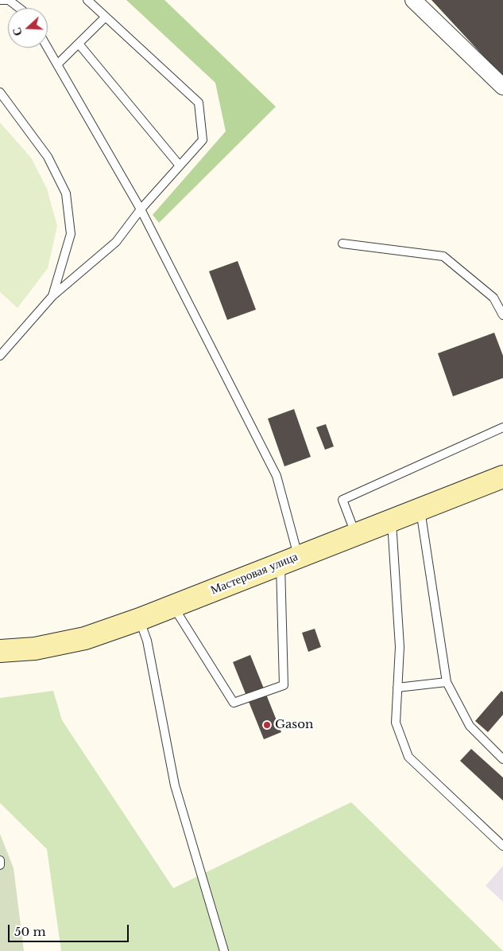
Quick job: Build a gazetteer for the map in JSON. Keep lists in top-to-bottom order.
{
  "streets": {
    "main road": ["Мастеровая улица"]
  },
  "places": ["Gason"],
  "scale_bar": "50 m",
  "north": "left"
}
